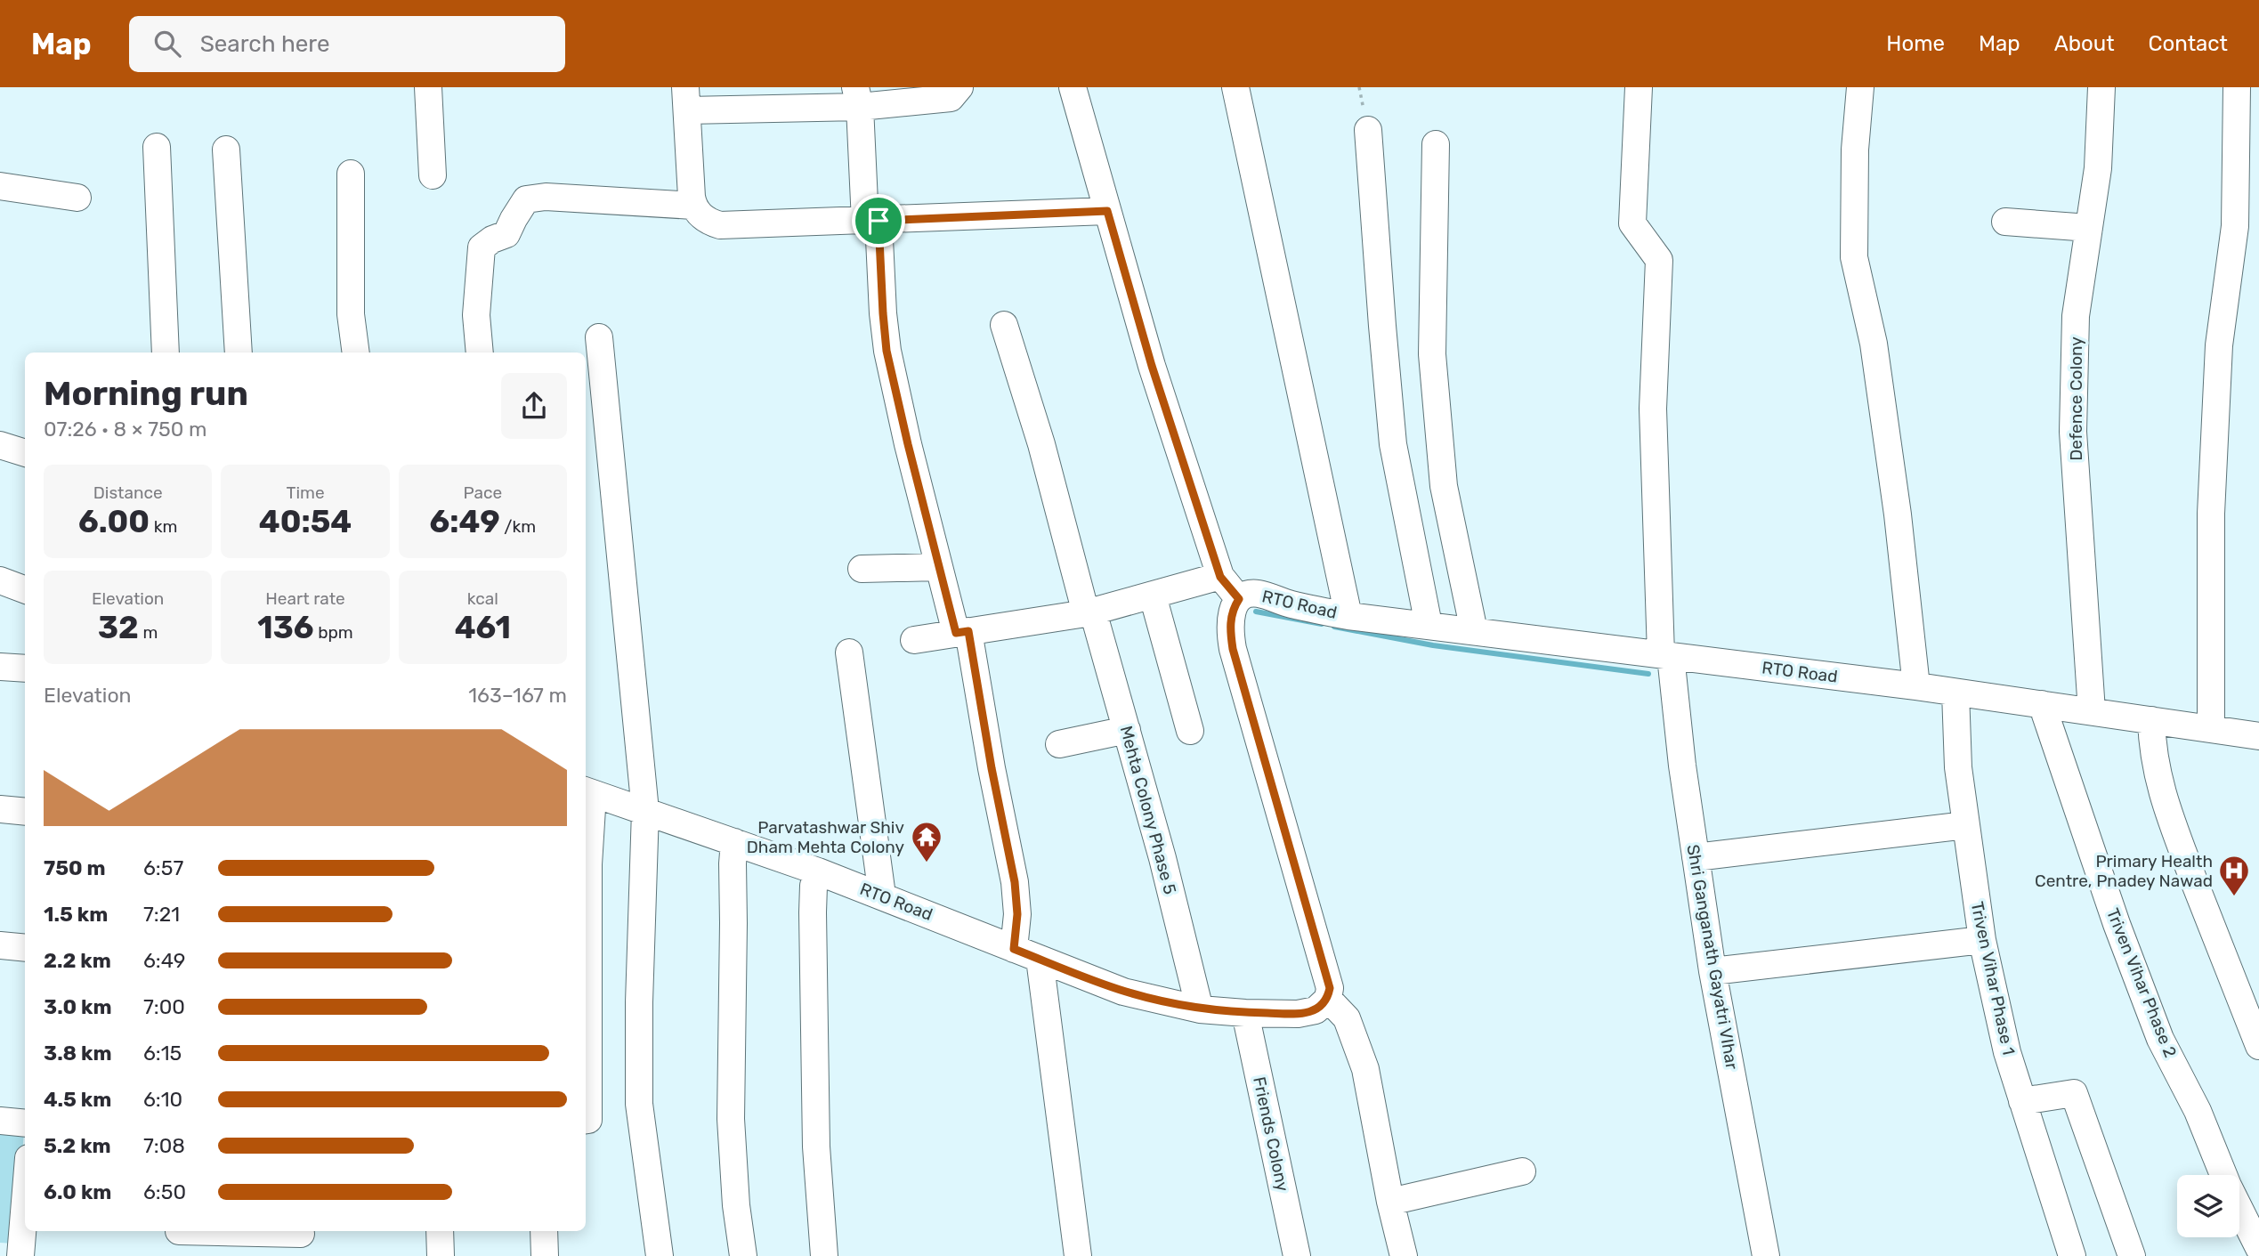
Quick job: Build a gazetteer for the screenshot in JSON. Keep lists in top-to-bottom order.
{
  "streets": {
    "street": [
      "Defence Colony",
      "RTO Road",
      "Mehta Colony Phase 5",
      "Shri Ganganath Gayatri VIhar",
      "Triven Vihar Phase 1",
      "Triven Vihar Phase 2",
      "Friends Colony"
    ]
  },
  "crossings": [
    ["Defence Colony", "RTO Road"],
    ["RTO Road", "Mehta Colony Phase 5"],
    ["RTO Road", "Shri Ganganath Gayatri VIhar"],
    ["RTO Road", "Triven Vihar Phase 1"],
    ["RTO Road", "Triven Vihar Phase 2"],
    ["RTO Road", "Friends Colony"]
  ],
  "places": {
    "temple": ["Parvatashwar Shiv Dham Mehta Colony"],
    "hospital": ["Primary Health Centre, Pnadey Nawad"]
  },
  "page": {
    "header": "Map",
    "search": "Search here",
    "nav": [
      "Home",
      "Map",
      "About",
      "Contact"
    ],
    "heading": ["Morning run", "07:26 · 8 × 750 m"],
    "stats": [
      ["Distance", "6.00 km"],
      ["Time", "40:54"],
      ["Pace", "6:49 /km"],
      ["Elevation", "32 m"],
      ["Heart rate", "136 bpm"],
      ["kcal", "461"]
    ],
    "chart": ["Elevation", "163–167 m"],
    "list": [
      {
        "name": "750 m",
        "note": "6:57"
      },
      {
        "name": "1.5 km",
        "note": "7:21"
      },
      {
        "name": "2.2 km",
        "note": "6:49"
      },
      {
        "name": "3.0 km",
        "note": "7:00"
      },
      {
        "name": "3.8 km",
        "note": "6:15"
      },
      {
        "name": "4.5 km",
        "note": "6:10"
      },
      {
        "name": "5.2 km",
        "note": "7:08"
      },
      {
        "name": "6.0 km",
        "note": "6:50"
      }
    ]
  }
}
